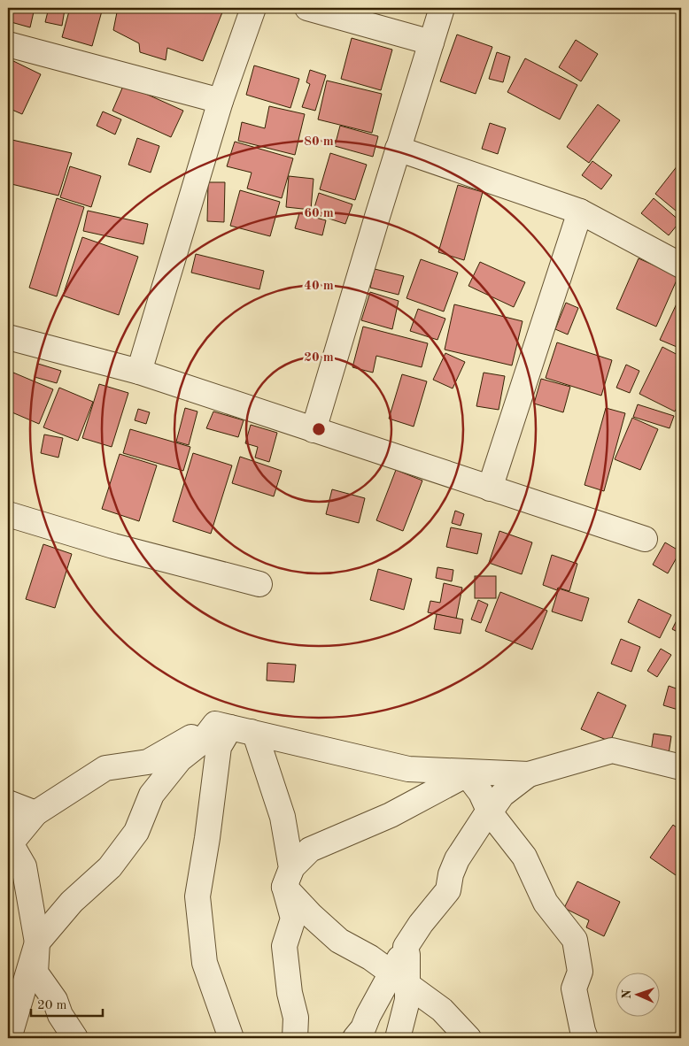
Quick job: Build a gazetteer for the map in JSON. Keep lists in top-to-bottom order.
{
  "scale_bar": "20 m",
  "north": "left",
  "rings": [
    "80 m",
    "60 m",
    "40 m",
    "20 m"
  ]
}
